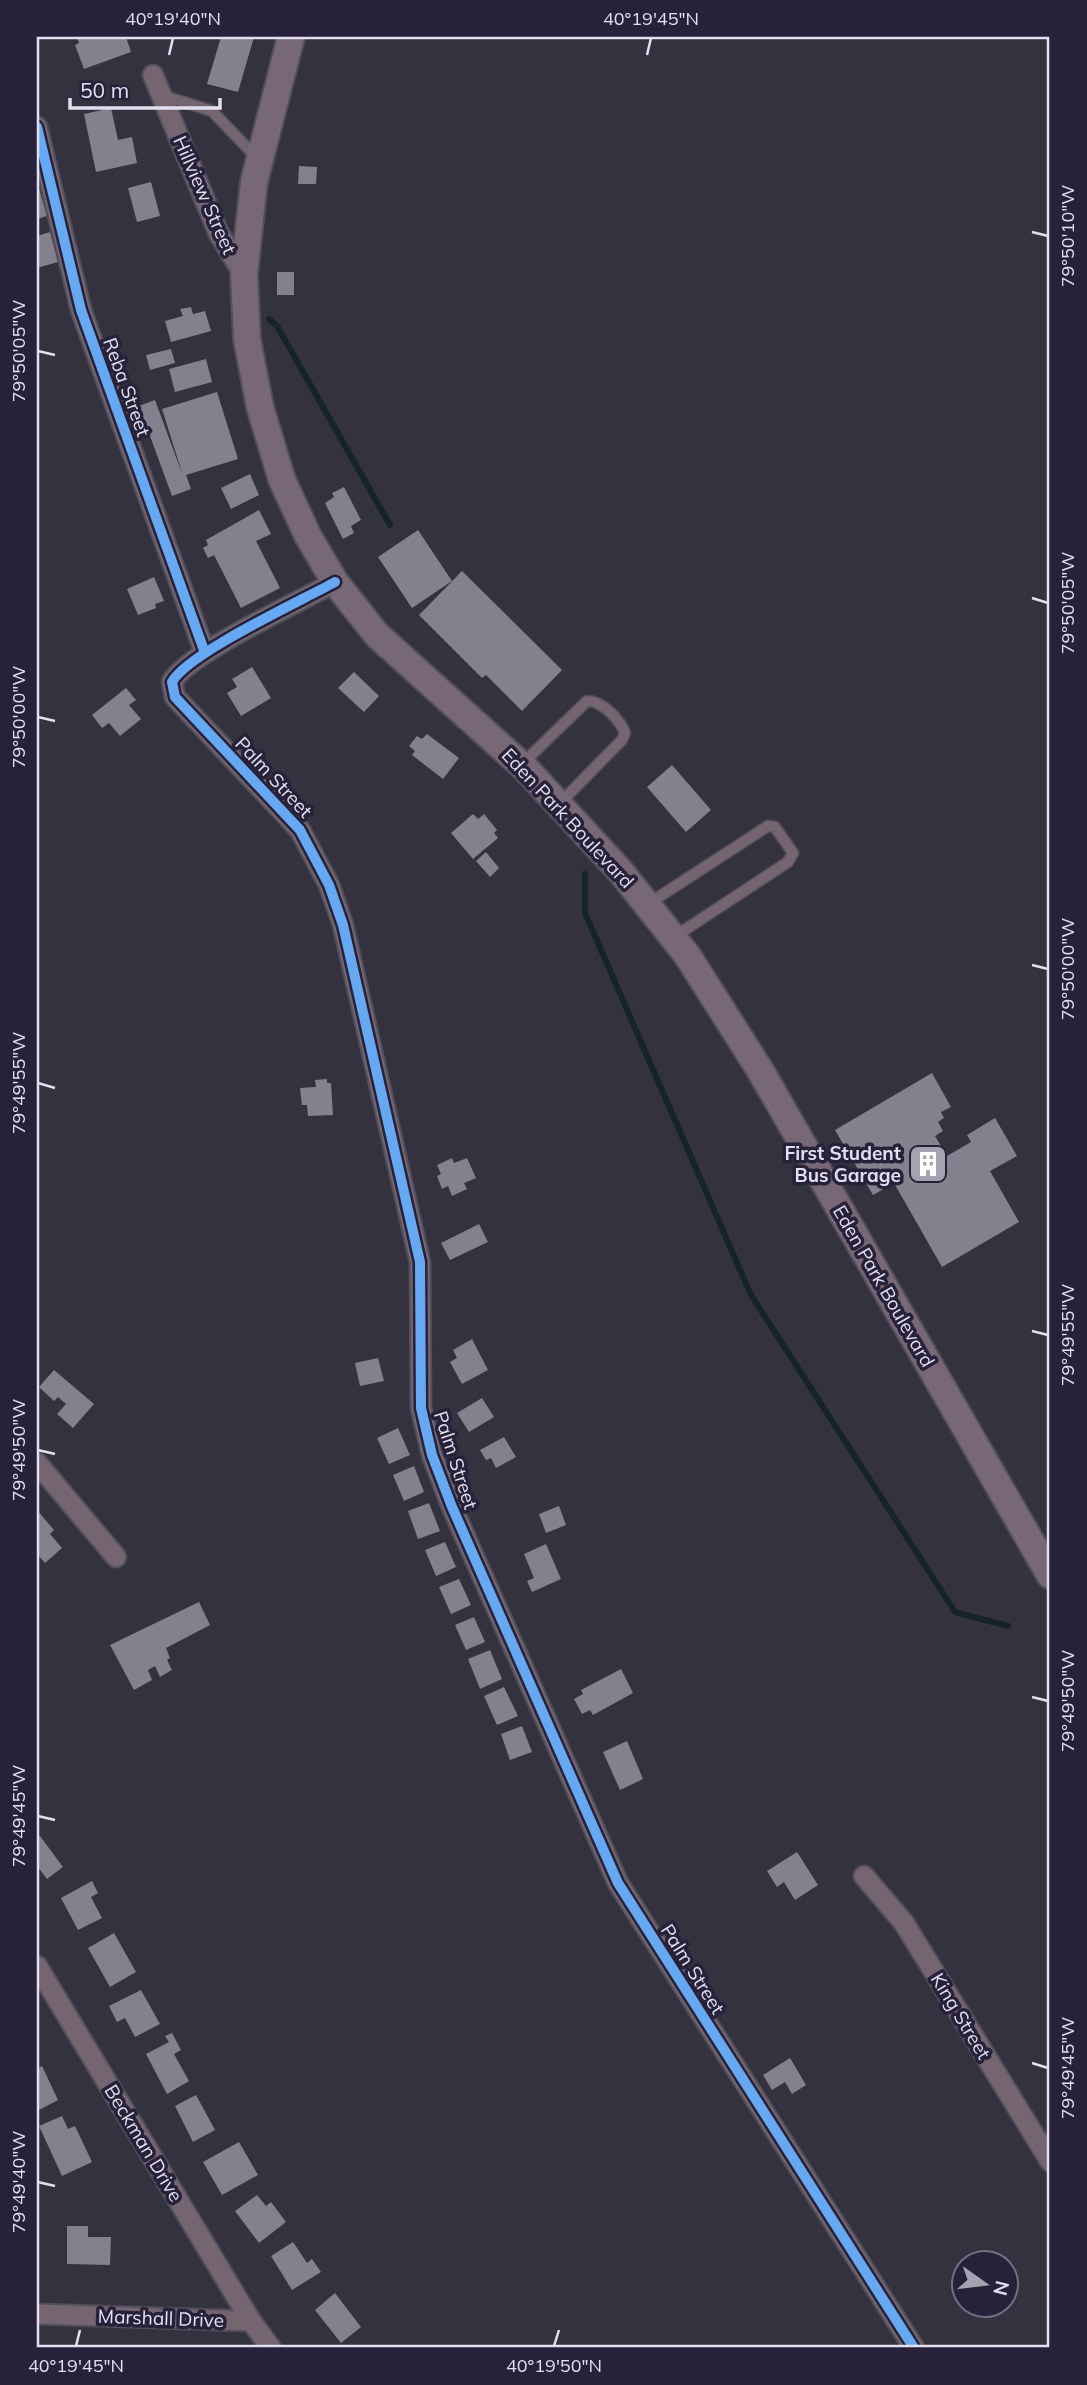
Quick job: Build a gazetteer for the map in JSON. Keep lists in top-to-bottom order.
{
  "streets": {
    "main road": ["Eden Park Boulevard"],
    "street": [
      "Hillview Street",
      "Reba Street",
      "Palm Street",
      "King Street",
      "Beckman Drive",
      "Marshall Drive"
    ]
  },
  "crossings": [
    ["Hillview Street", "Eden Park Boulevard"],
    ["Reba Street", "Palm Street"],
    ["Palm Street", "Eden Park Boulevard"],
    ["Beckman Drive", "Marshall Drive"]
  ],
  "places": {
    "building": ["First Student Bus Garage"]
  },
  "scale_bar": "50 m",
  "north": "right",
  "coordinates": [
    "40°19'40\"N",
    "40°19'45\"N",
    "79°50'10\"W",
    "79°50'05\"W",
    "79°50'00\"W",
    "79°49'55\"W",
    "79°49'50\"W",
    "79°49'45\"W",
    "79°49'40\"W",
    "40°19'50\"N"
  ]
}
